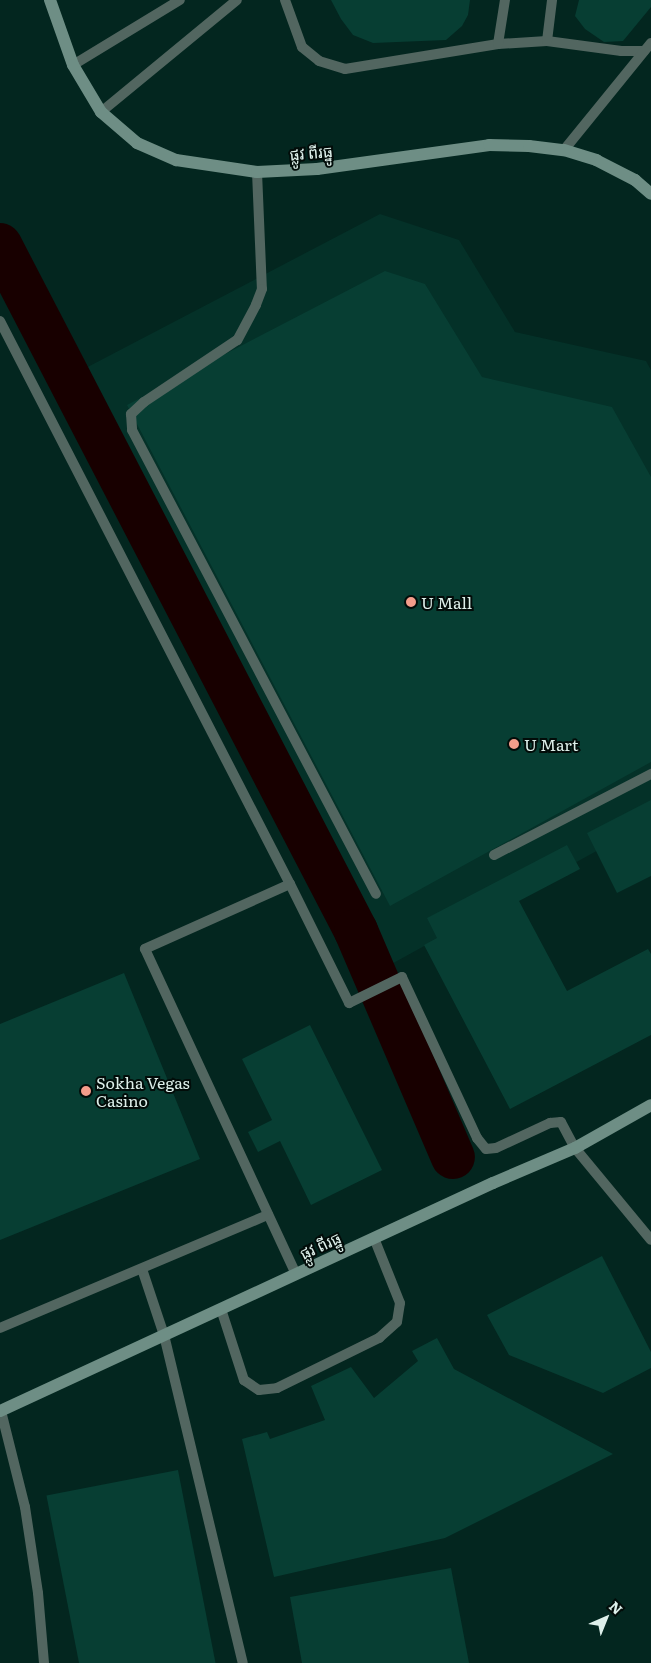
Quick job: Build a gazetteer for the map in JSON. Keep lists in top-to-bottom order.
{
  "streets": {
    "main road": ["ផ្លូវ ពីរធ្នូ"]
  },
  "places": ["U Mall", "U Mart", "Sokha Vegas Casino"],
  "north": "top right"
}
